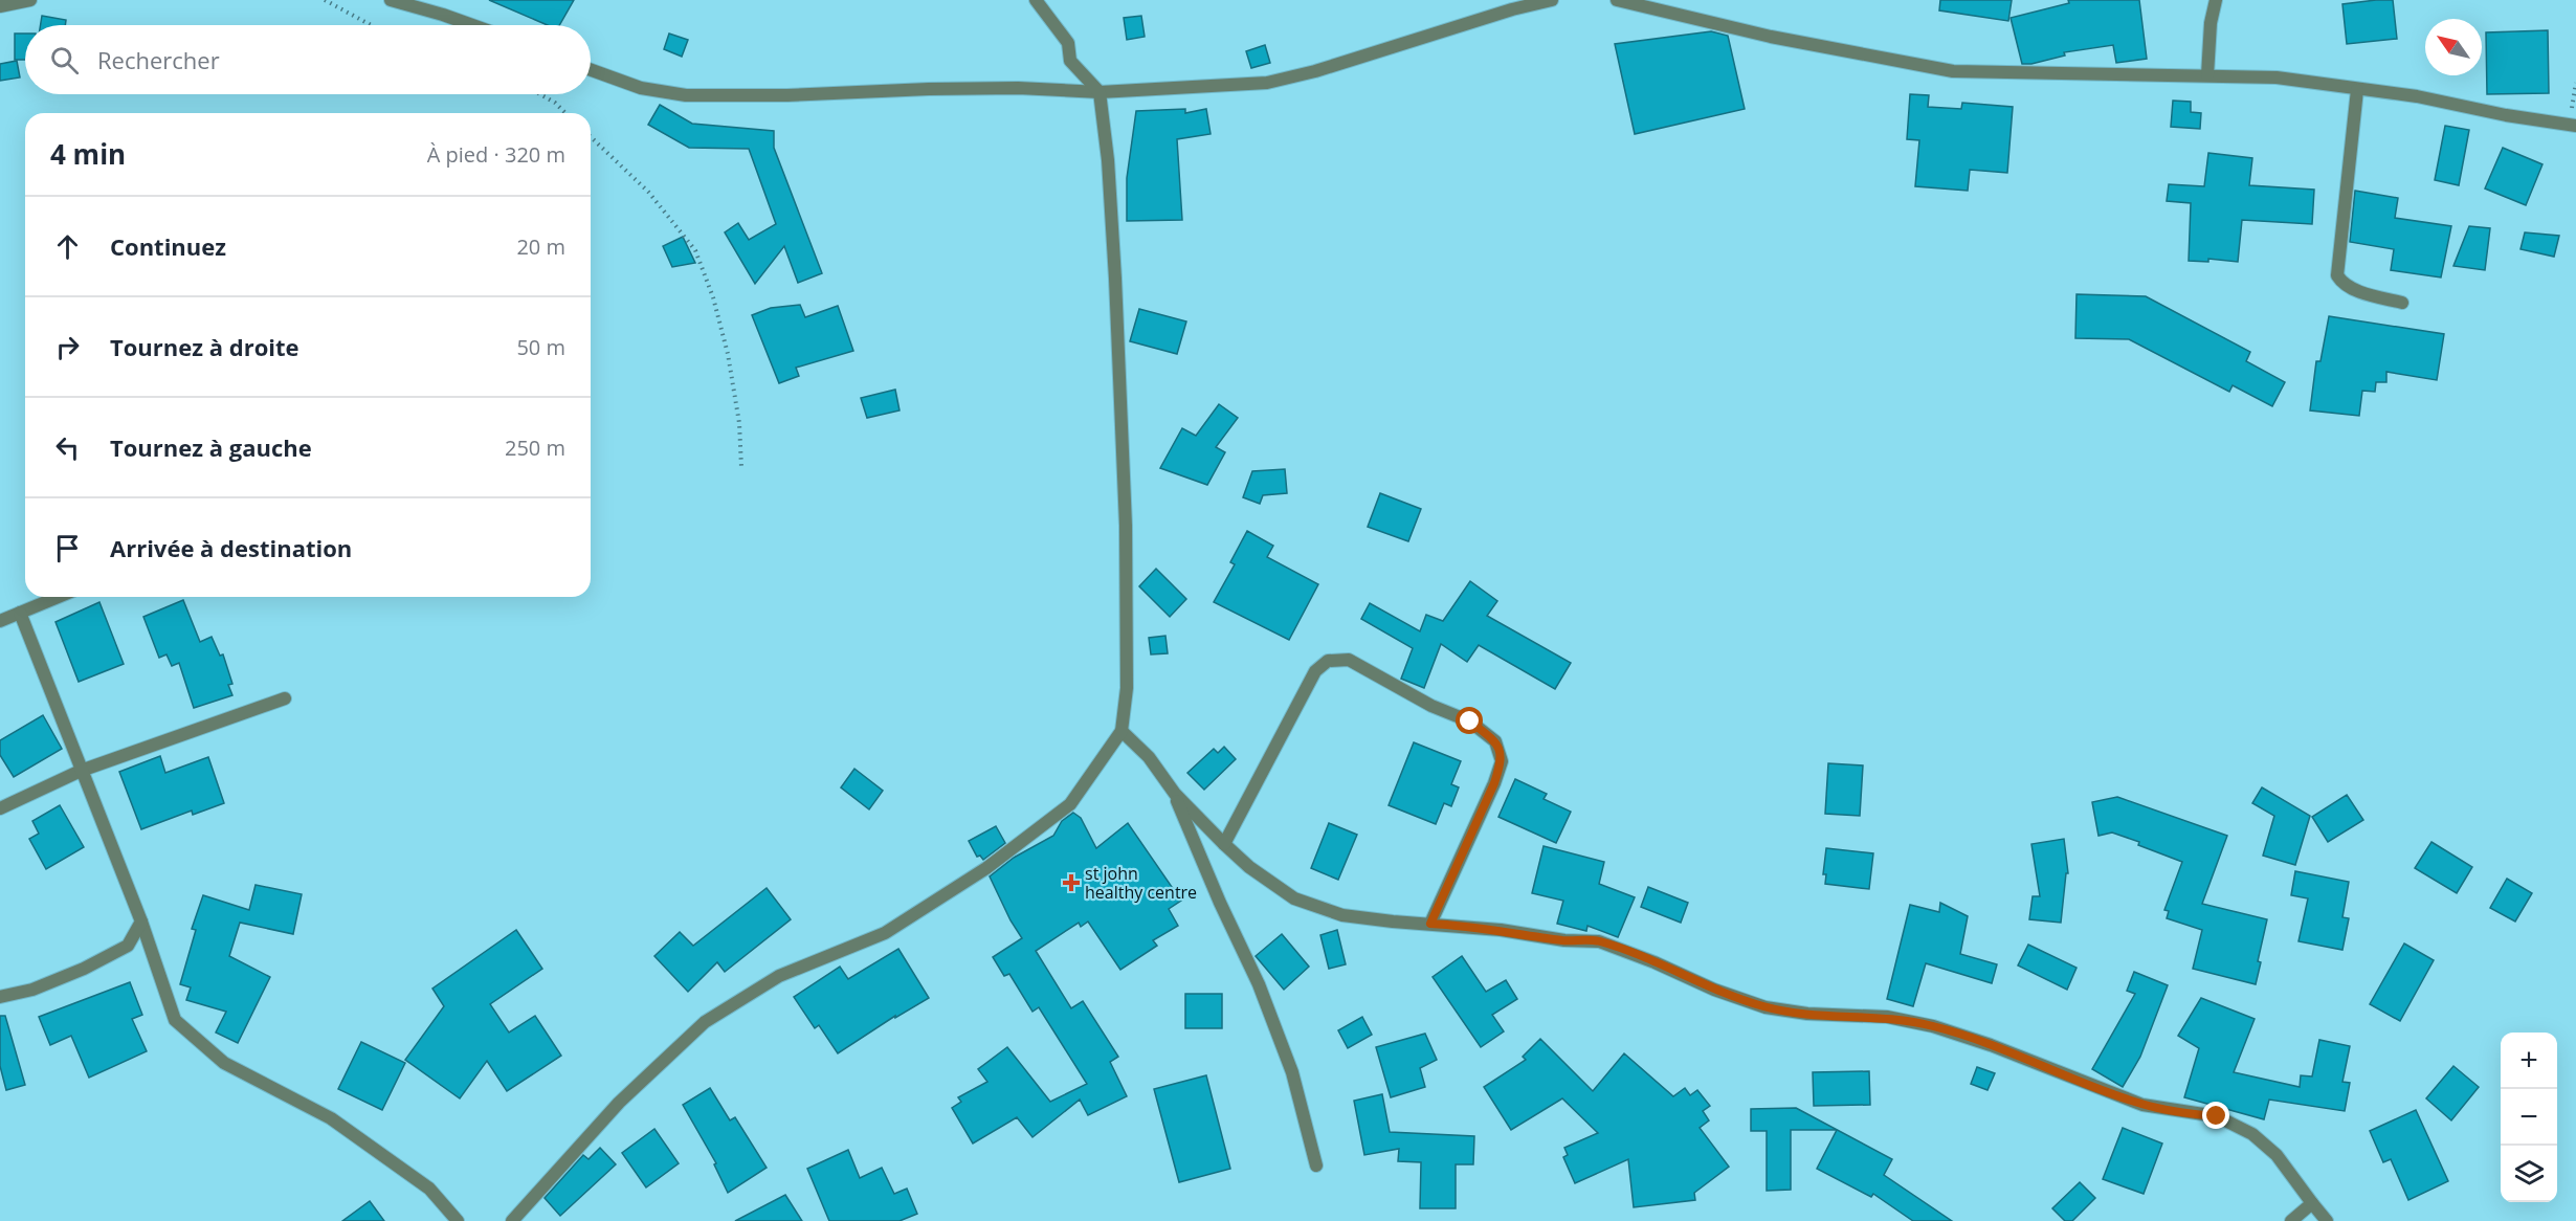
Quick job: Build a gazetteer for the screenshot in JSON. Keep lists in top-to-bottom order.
{
  "places": {
    "health": ["st john healthy centre"]
  },
  "north": "top left",
  "page": {
    "search": "Rechercher",
    "heading": ["4 min", "À pied · 320 m"],
    "list": [
      ["Continuez", "20 m"],
      ["Tournez à droite", "50 m"],
      ["Tournez à gauche", "250 m"],
      "Arrivée à destination"
    ],
    "map_buttons": ["+", "−"]
  }
}
